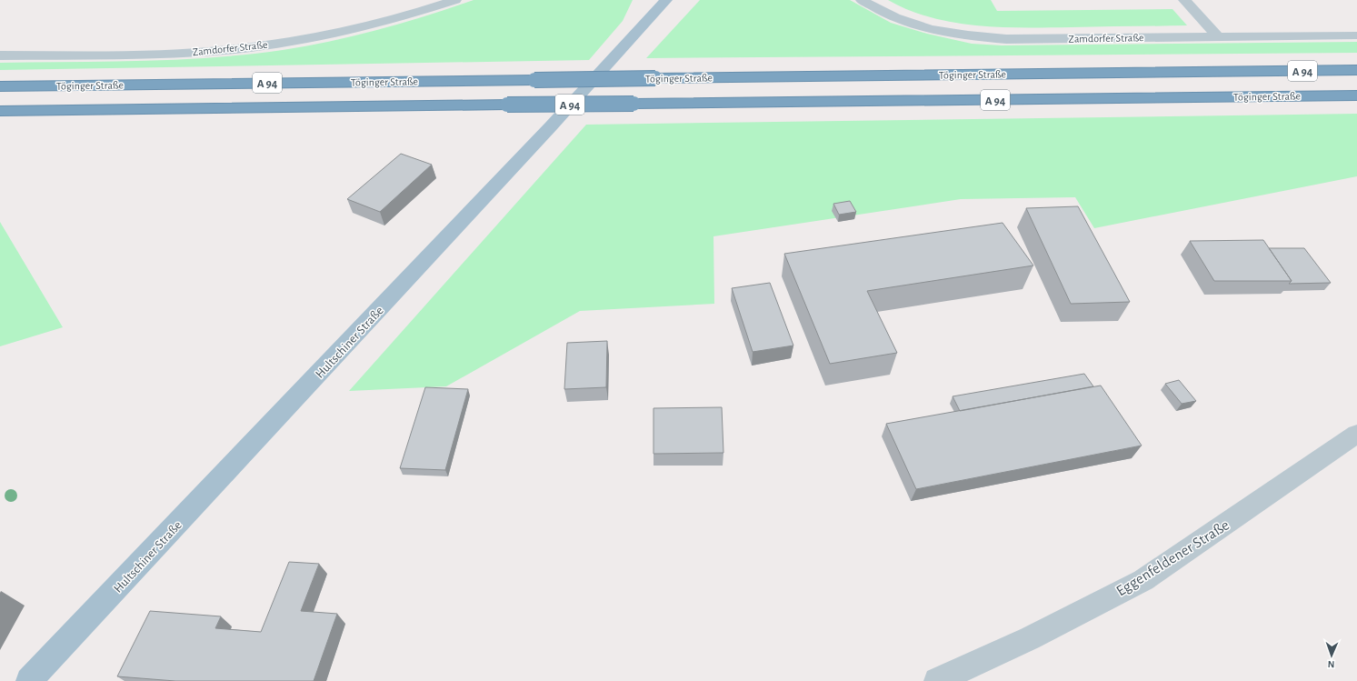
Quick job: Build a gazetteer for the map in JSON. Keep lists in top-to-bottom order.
{
  "streets": {
    "highway": ["A 94", "Töginger Straße"],
    "main road": ["Hultschiner Straße"],
    "street": ["Zamdorfer Straße", "Eggenfeldener Straße"]
  },
  "north": "bottom"
}
